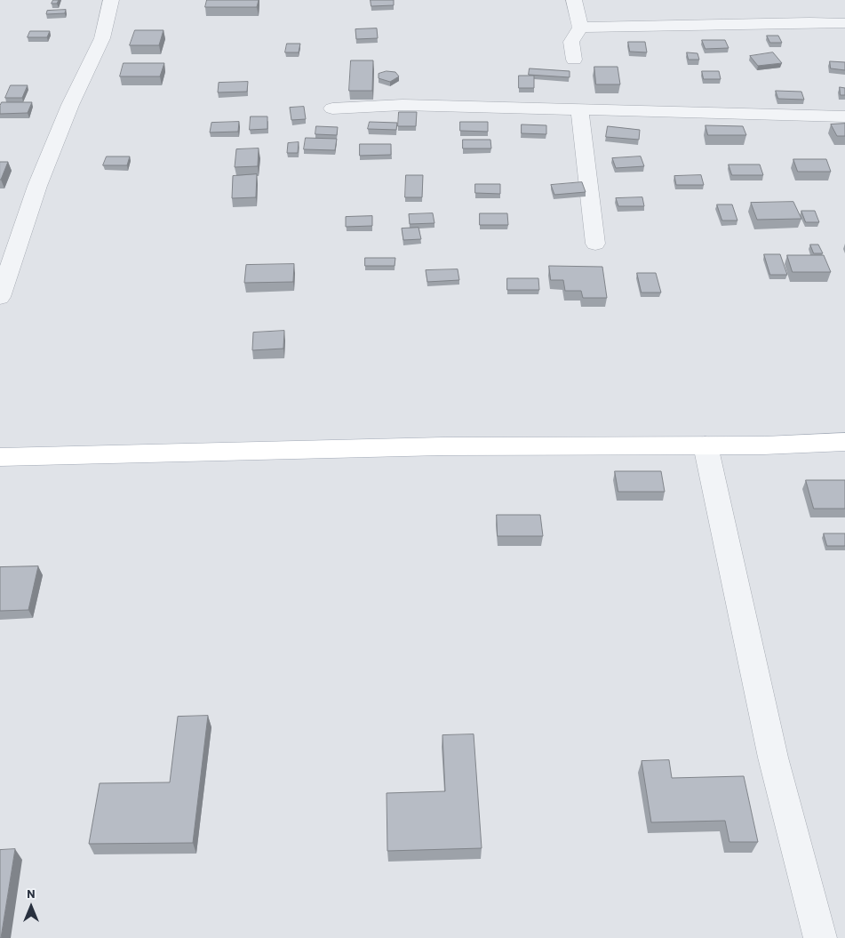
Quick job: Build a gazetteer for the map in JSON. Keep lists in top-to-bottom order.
{
  "north": "top"
}
